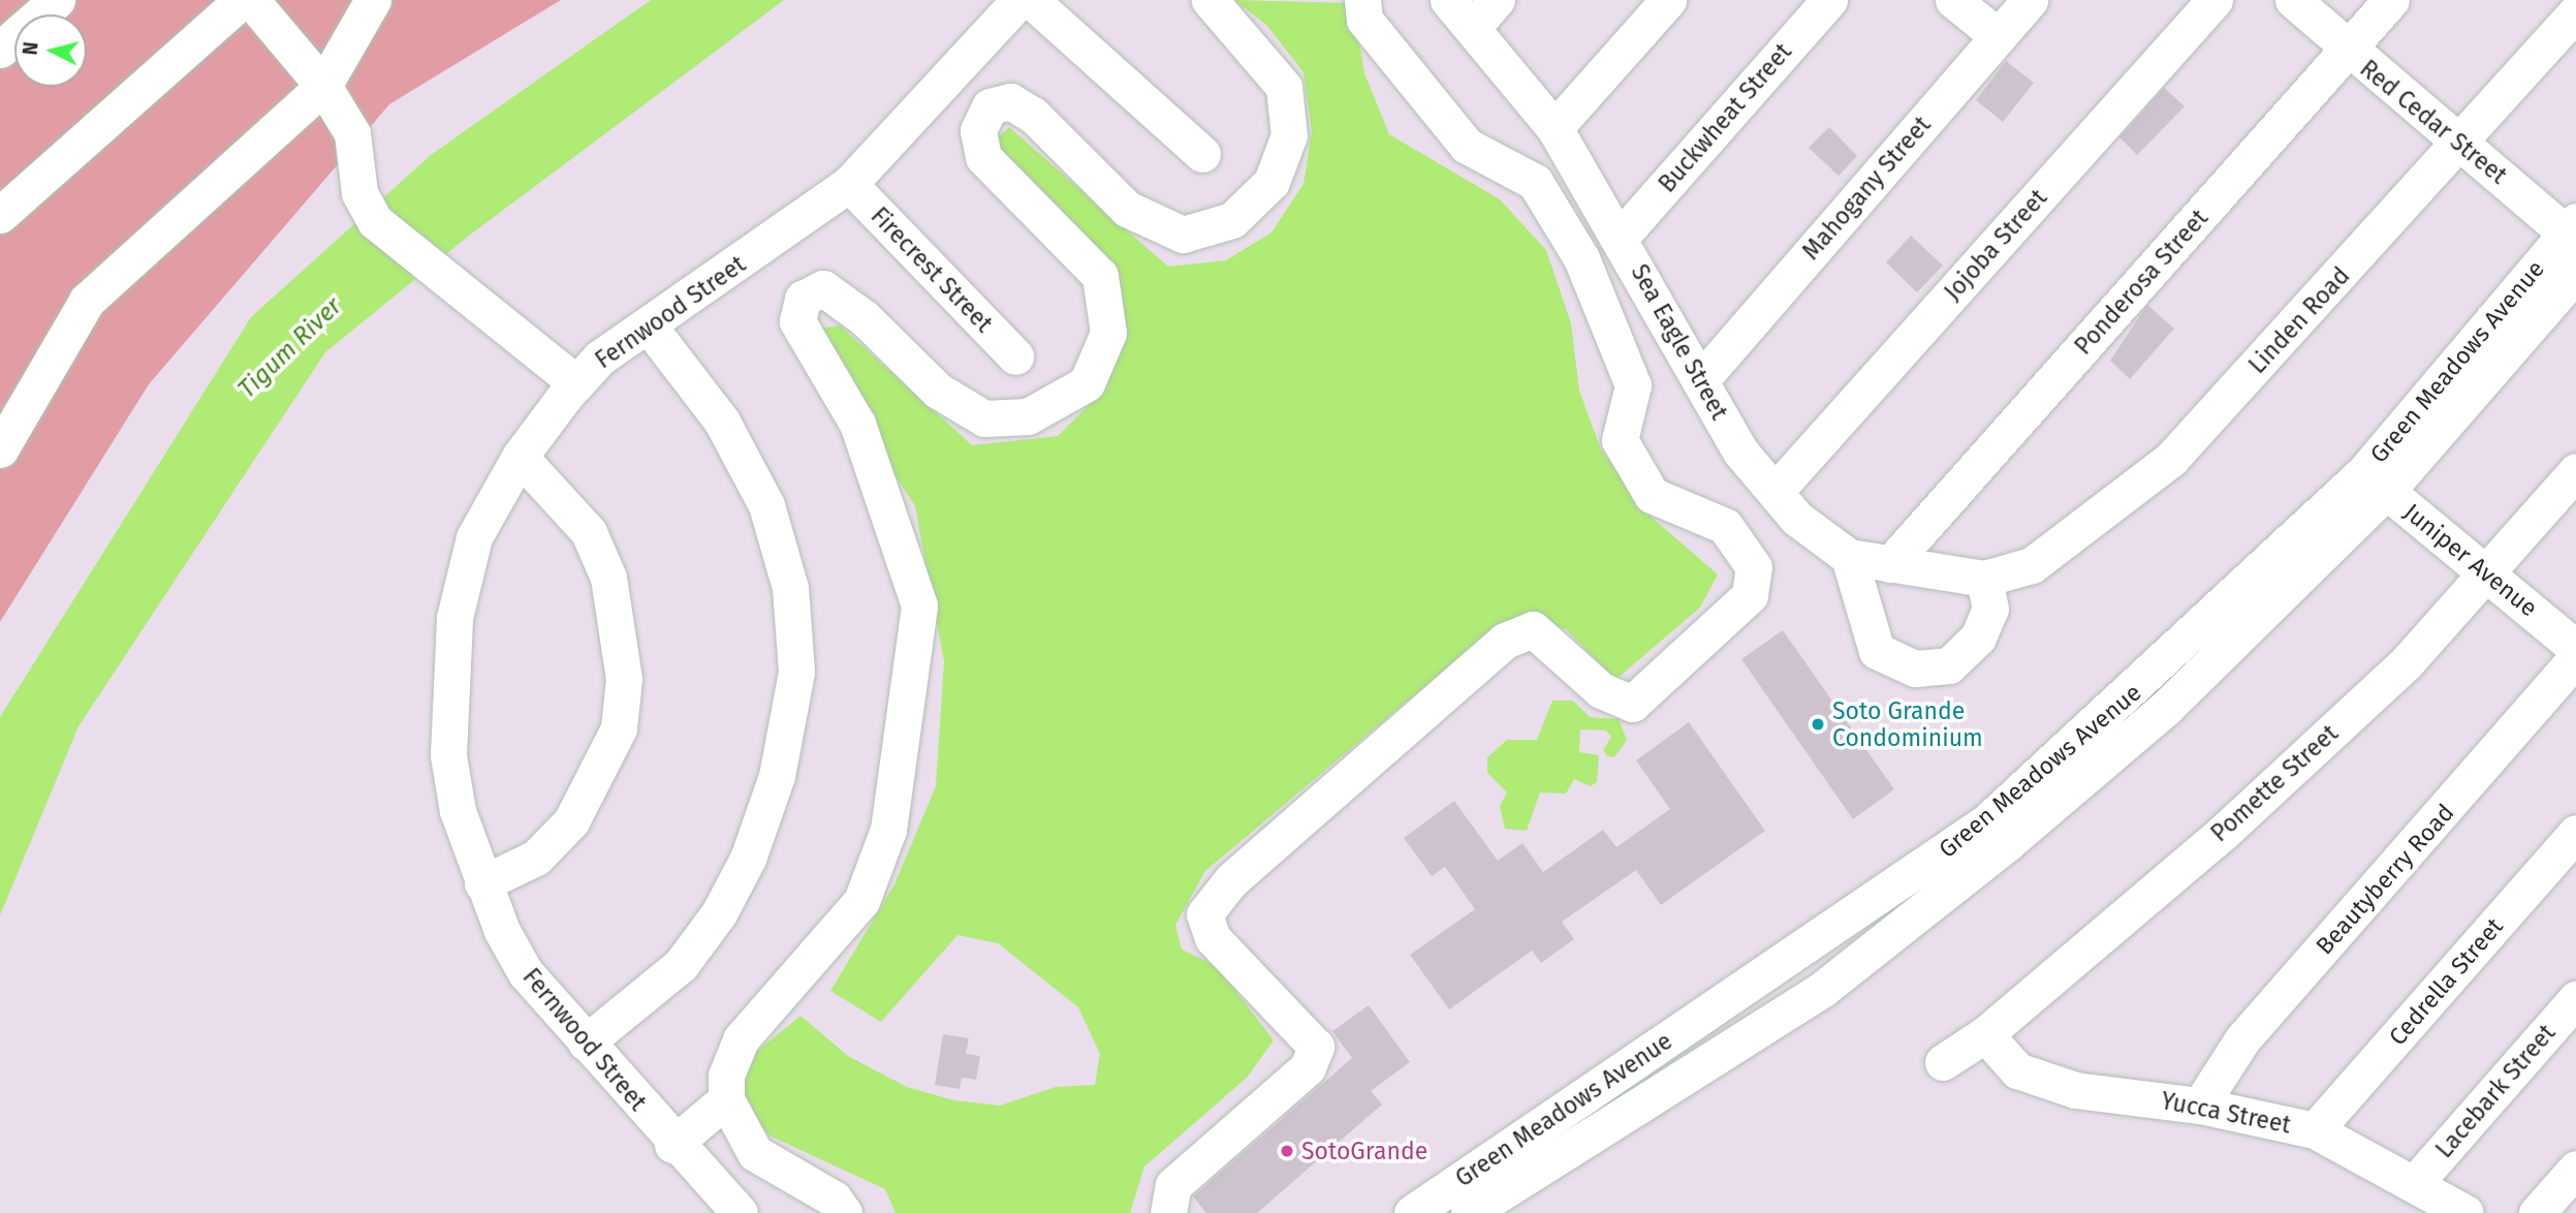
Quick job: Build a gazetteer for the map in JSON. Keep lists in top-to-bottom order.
{
  "streets": {
    "street": [
      "Buckwheat Street",
      "Red Cedar Street",
      "Mahogany Street",
      "Jojoba Street",
      "Firecrest Street",
      "Ponderosa Street",
      "Fernwood Street",
      "Linden Road",
      "Sea Eagle Street",
      "Green Meadows Avenue",
      "Juniper Avenue",
      "Pomette Street",
      "Beautyberry Road",
      "Cedrella Street",
      "Lacebark Street",
      "Yucca Street"
    ]
  },
  "crossings": [
    ["Buckwheat Street", "Sea Eagle Street"],
    ["Red Cedar Street", "Ponderosa Street"],
    ["Red Cedar Street", "Linden Road"],
    ["Red Cedar Street", "Green Meadows Avenue"],
    ["Mahogany Street", "Sea Eagle Street"],
    ["Jojoba Street", "Sea Eagle Street"],
    ["Firecrest Street", "Fernwood Street"],
    ["Ponderosa Street", "Sea Eagle Street"],
    ["Linden Road", "Sea Eagle Street"],
    ["Green Meadows Avenue", "Juniper Avenue"],
    ["Juniper Avenue", "Pomette Street"],
    ["Pomette Street", "Yucca Street"],
    ["Beautyberry Road", "Yucca Street"],
    ["Cedrella Street", "Yucca Street"],
    ["Lacebark Street", "Yucca Street"]
  ],
  "water": ["Tigum River"],
  "places": ["Soto Grande Condominium", "SotoGrande"],
  "north": "left"
}
